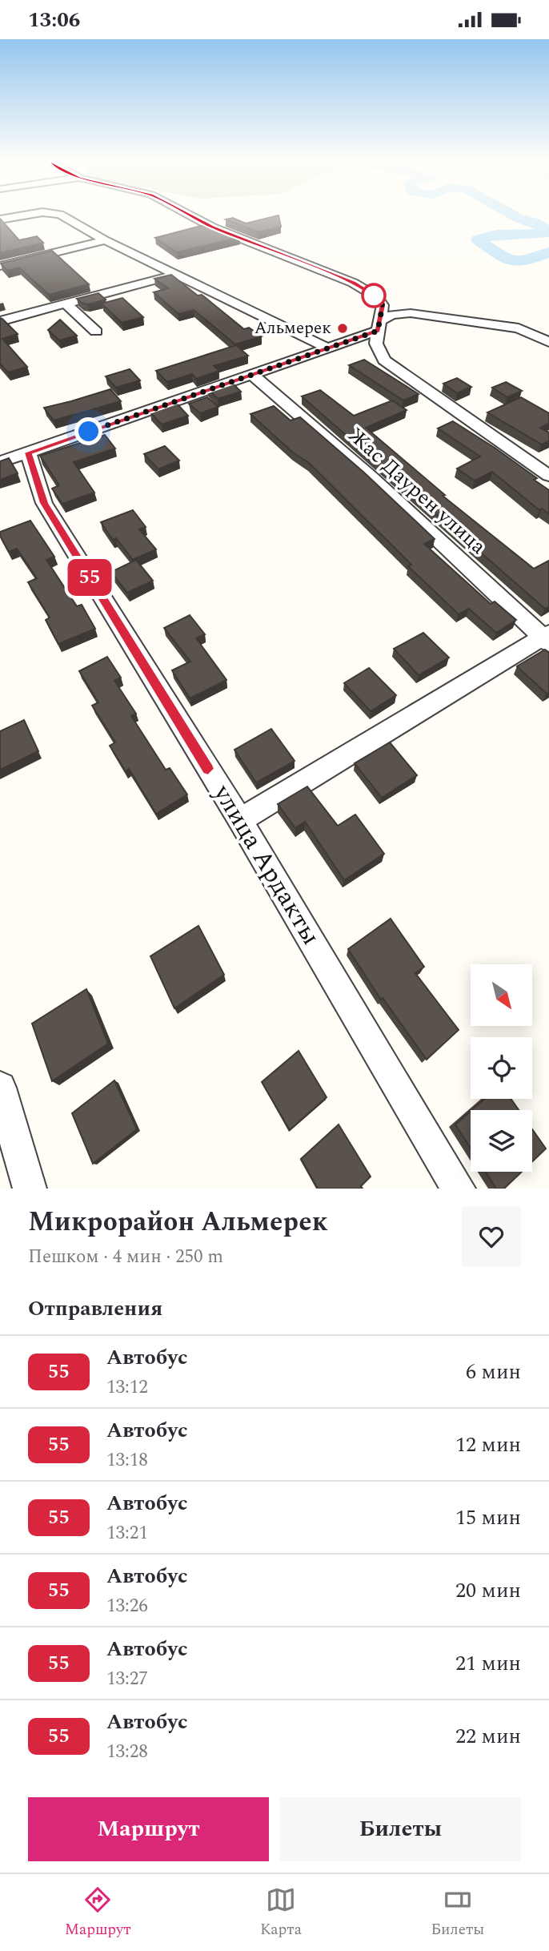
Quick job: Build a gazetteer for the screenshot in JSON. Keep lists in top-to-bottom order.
{
  "streets": {
    "street": ["Жас Даурен улица", "улица Ардакты"]
  },
  "places": ["Альмерек"],
  "lines": ["bus line 55"],
  "north": "bottom right",
  "page": {
    "status": "13:06",
    "on_map": "55",
    "heading": [
      ["Микрорайон Альмерек", "Пешком · 4 мин · 250 m"],
      "Отправления"
    ],
    "list": [
      {
        "mark": "55",
        "name": "Автобус",
        "note": "13:12",
        "value": "6 мин"
      },
      {
        "mark": "55",
        "name": "Автобус",
        "note": "13:18",
        "value": "12 мин"
      },
      {
        "mark": "55",
        "name": "Автобус",
        "note": "13:21",
        "value": "15 мин"
      },
      {
        "mark": "55",
        "name": "Автобус",
        "note": "13:26",
        "value": "20 мин"
      },
      {
        "mark": "55",
        "name": "Автобус",
        "note": "13:27",
        "value": "21 мин"
      },
      {
        "mark": "55",
        "name": "Автобус",
        "note": "13:28",
        "value": "22 мин"
      }
    ],
    "buttons": ["Маршрут", "Билеты"],
    "tabs": ["Маршрут", "Карта", "Билеты"]
  }
}
